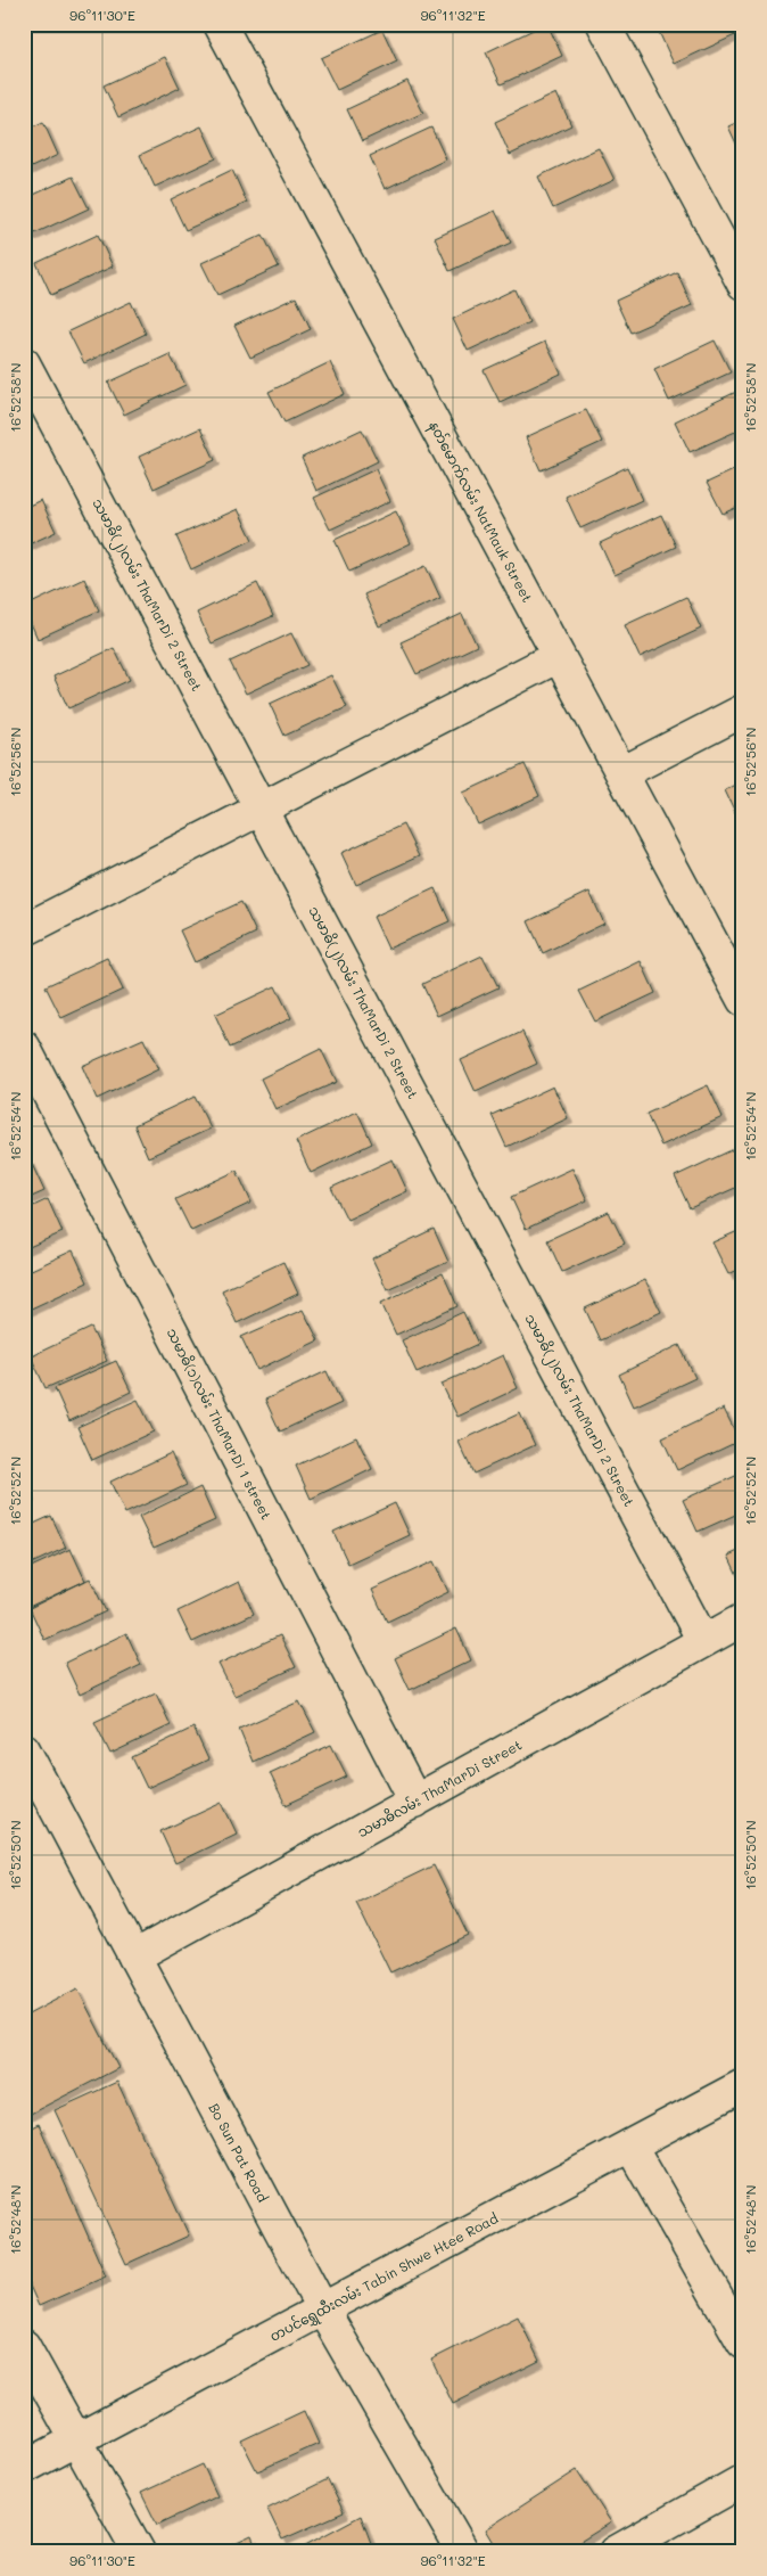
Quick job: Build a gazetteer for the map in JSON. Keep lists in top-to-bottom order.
{
  "streets": {
    "street": [
      "နတ်မောက်လမ်း NatMauk Street",
      "သမာဓိ(၂)လမ်း ThaMarDi 2 Street",
      "သမာဓိ(၁)လမ်း ThaMarDi 1 street",
      "သမာဓိလမ်း ThaMarDi Street",
      "Bo Sun Pat Road",
      "တပင်ရွှေထီးလမ်း Tabin Shwe Htee Road"
    ]
  },
  "crossings": [
    ["သမာဓိ(၂)လမ်း ThaMarDi 2 Street", "သမာဓိလမ်း ThaMarDi Street"],
    ["သမာဓိ(၁)လမ်း ThaMarDi 1 street", "သမာဓိလမ်း ThaMarDi Street"],
    ["သမာဓိလမ်း ThaMarDi Street", "Bo Sun Pat Road"],
    ["Bo Sun Pat Road", "တပင်ရွှေထီးလမ်း Tabin Shwe Htee Road"]
  ],
  "coordinates": [
    "96°11'30\"E",
    "96°11'32\"E",
    "16°52'58\"N",
    "16°52'56\"N",
    "16°52'54\"N",
    "16°52'52\"N",
    "16°52'50\"N",
    "16°52'48\"N"
  ]
}
